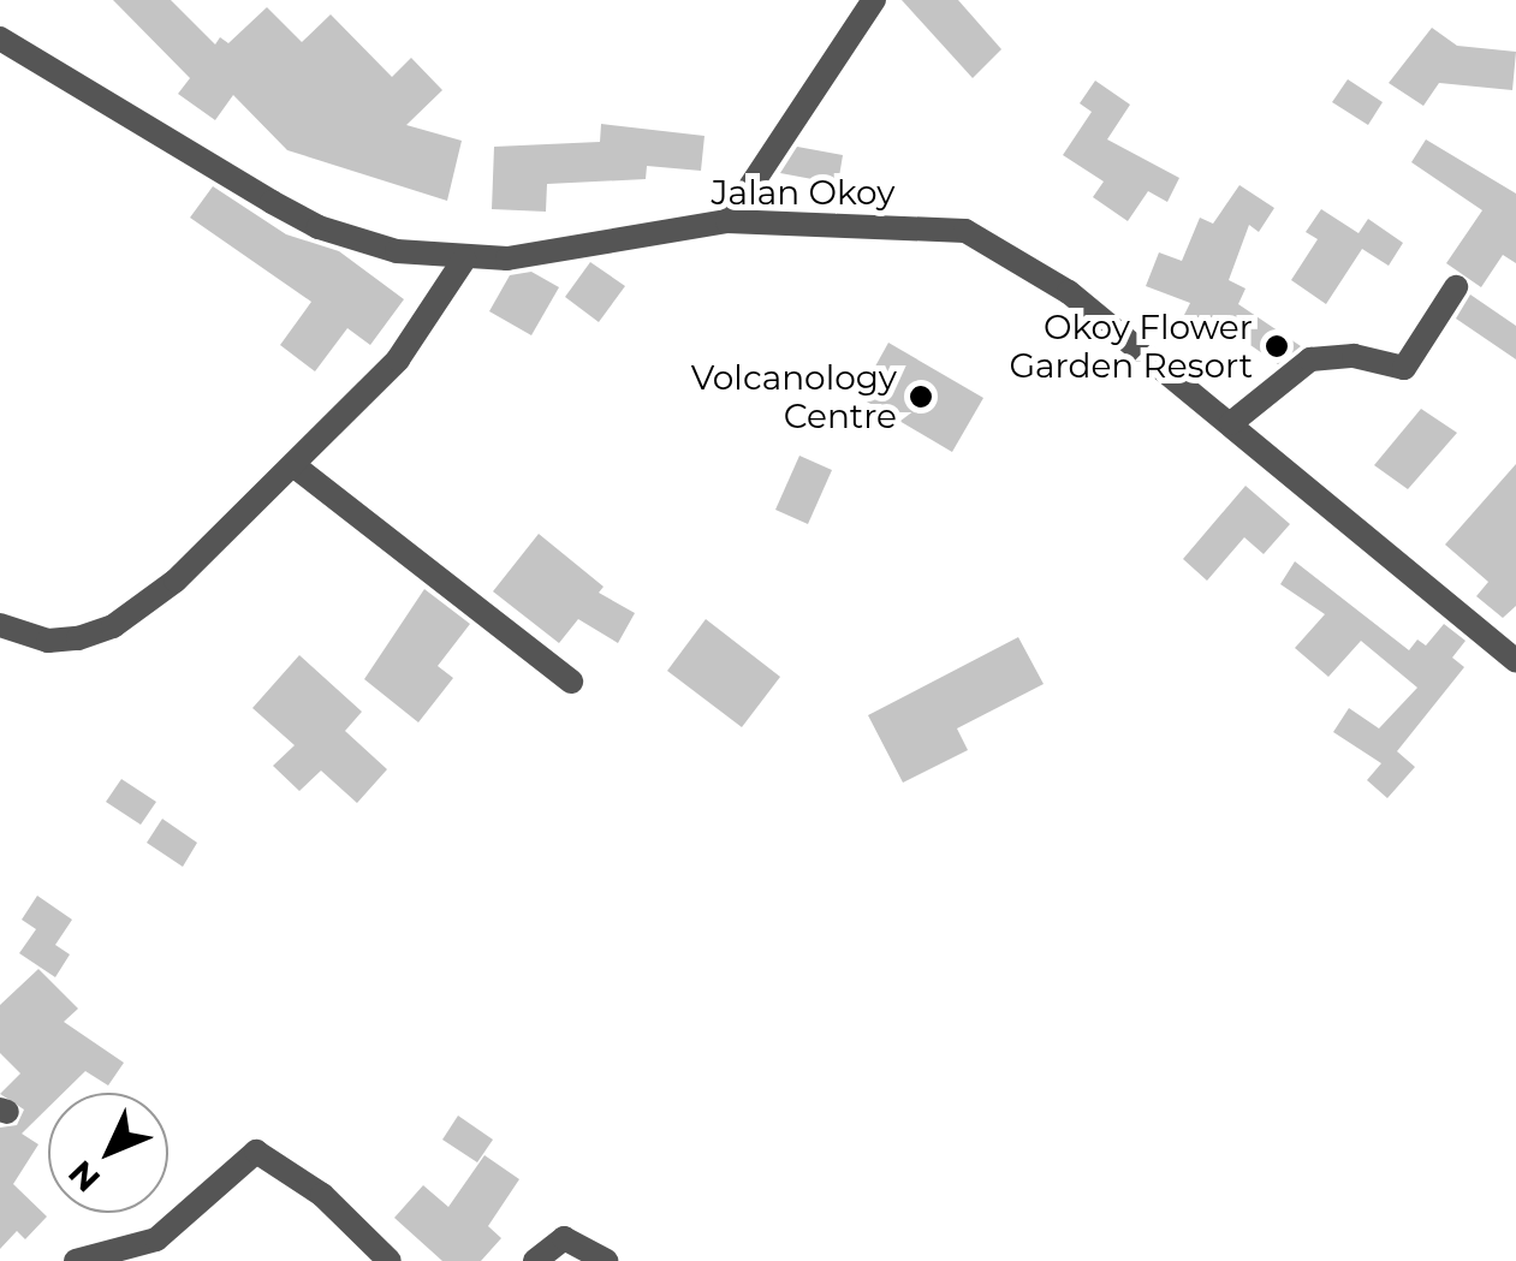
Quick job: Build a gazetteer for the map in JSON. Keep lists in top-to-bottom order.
{
  "streets": {
    "street": ["Jalan Okoy"]
  },
  "places": ["Okoy Flower Garden Resort", "Volcanology Centre"],
  "north": "bottom left"
}
